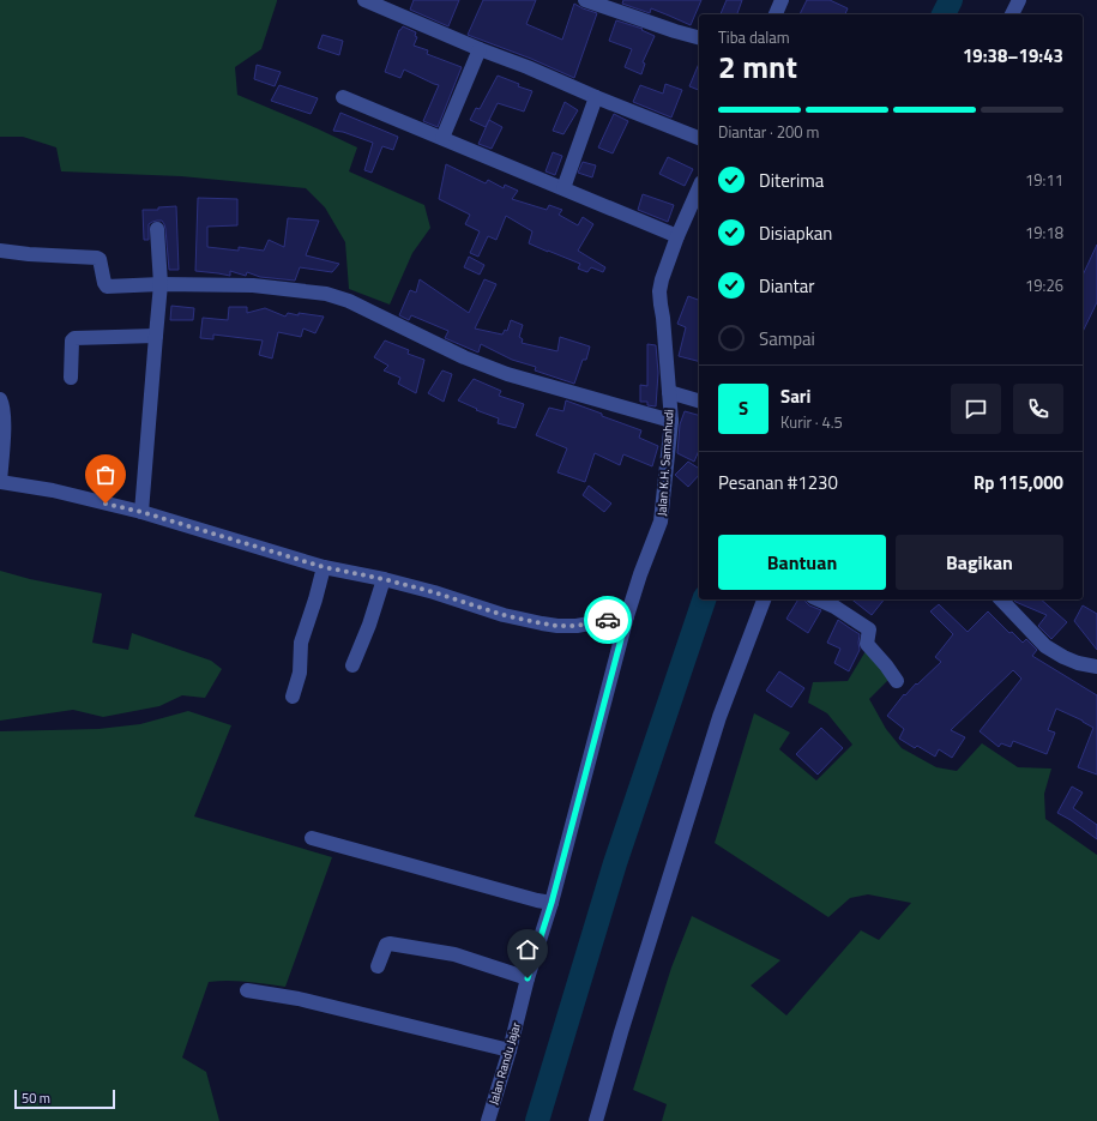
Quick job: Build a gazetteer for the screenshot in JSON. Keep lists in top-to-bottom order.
{
  "streets": {
    "street": ["Jalan K.H. Samanhudi", "Jalan Randu Jajar"]
  },
  "crossings": [
    ["Jalan K.H. Samanhudi", "Jalan Randu Jajar"]
  ],
  "scale_bar": "50 m",
  "page": {
    "heading": ["2 mnt", "Tiba dalam", "19:38–19:43"],
    "panel": [
      "Sari",
      "Kurir · 4.5",
      "Pesanan #1230",
      "Rp 115,000"
    ],
    "bar": "Diantar · 200 m",
    "list": [
      ["Diterima", "19:11"],
      ["Disiapkan", "19:18"],
      ["Diantar", "19:26"],
      "Sampai"
    ],
    "round": "S",
    "buttons": ["Bantuan", "Bagikan"],
    "scale": "50 m"
  }
}
